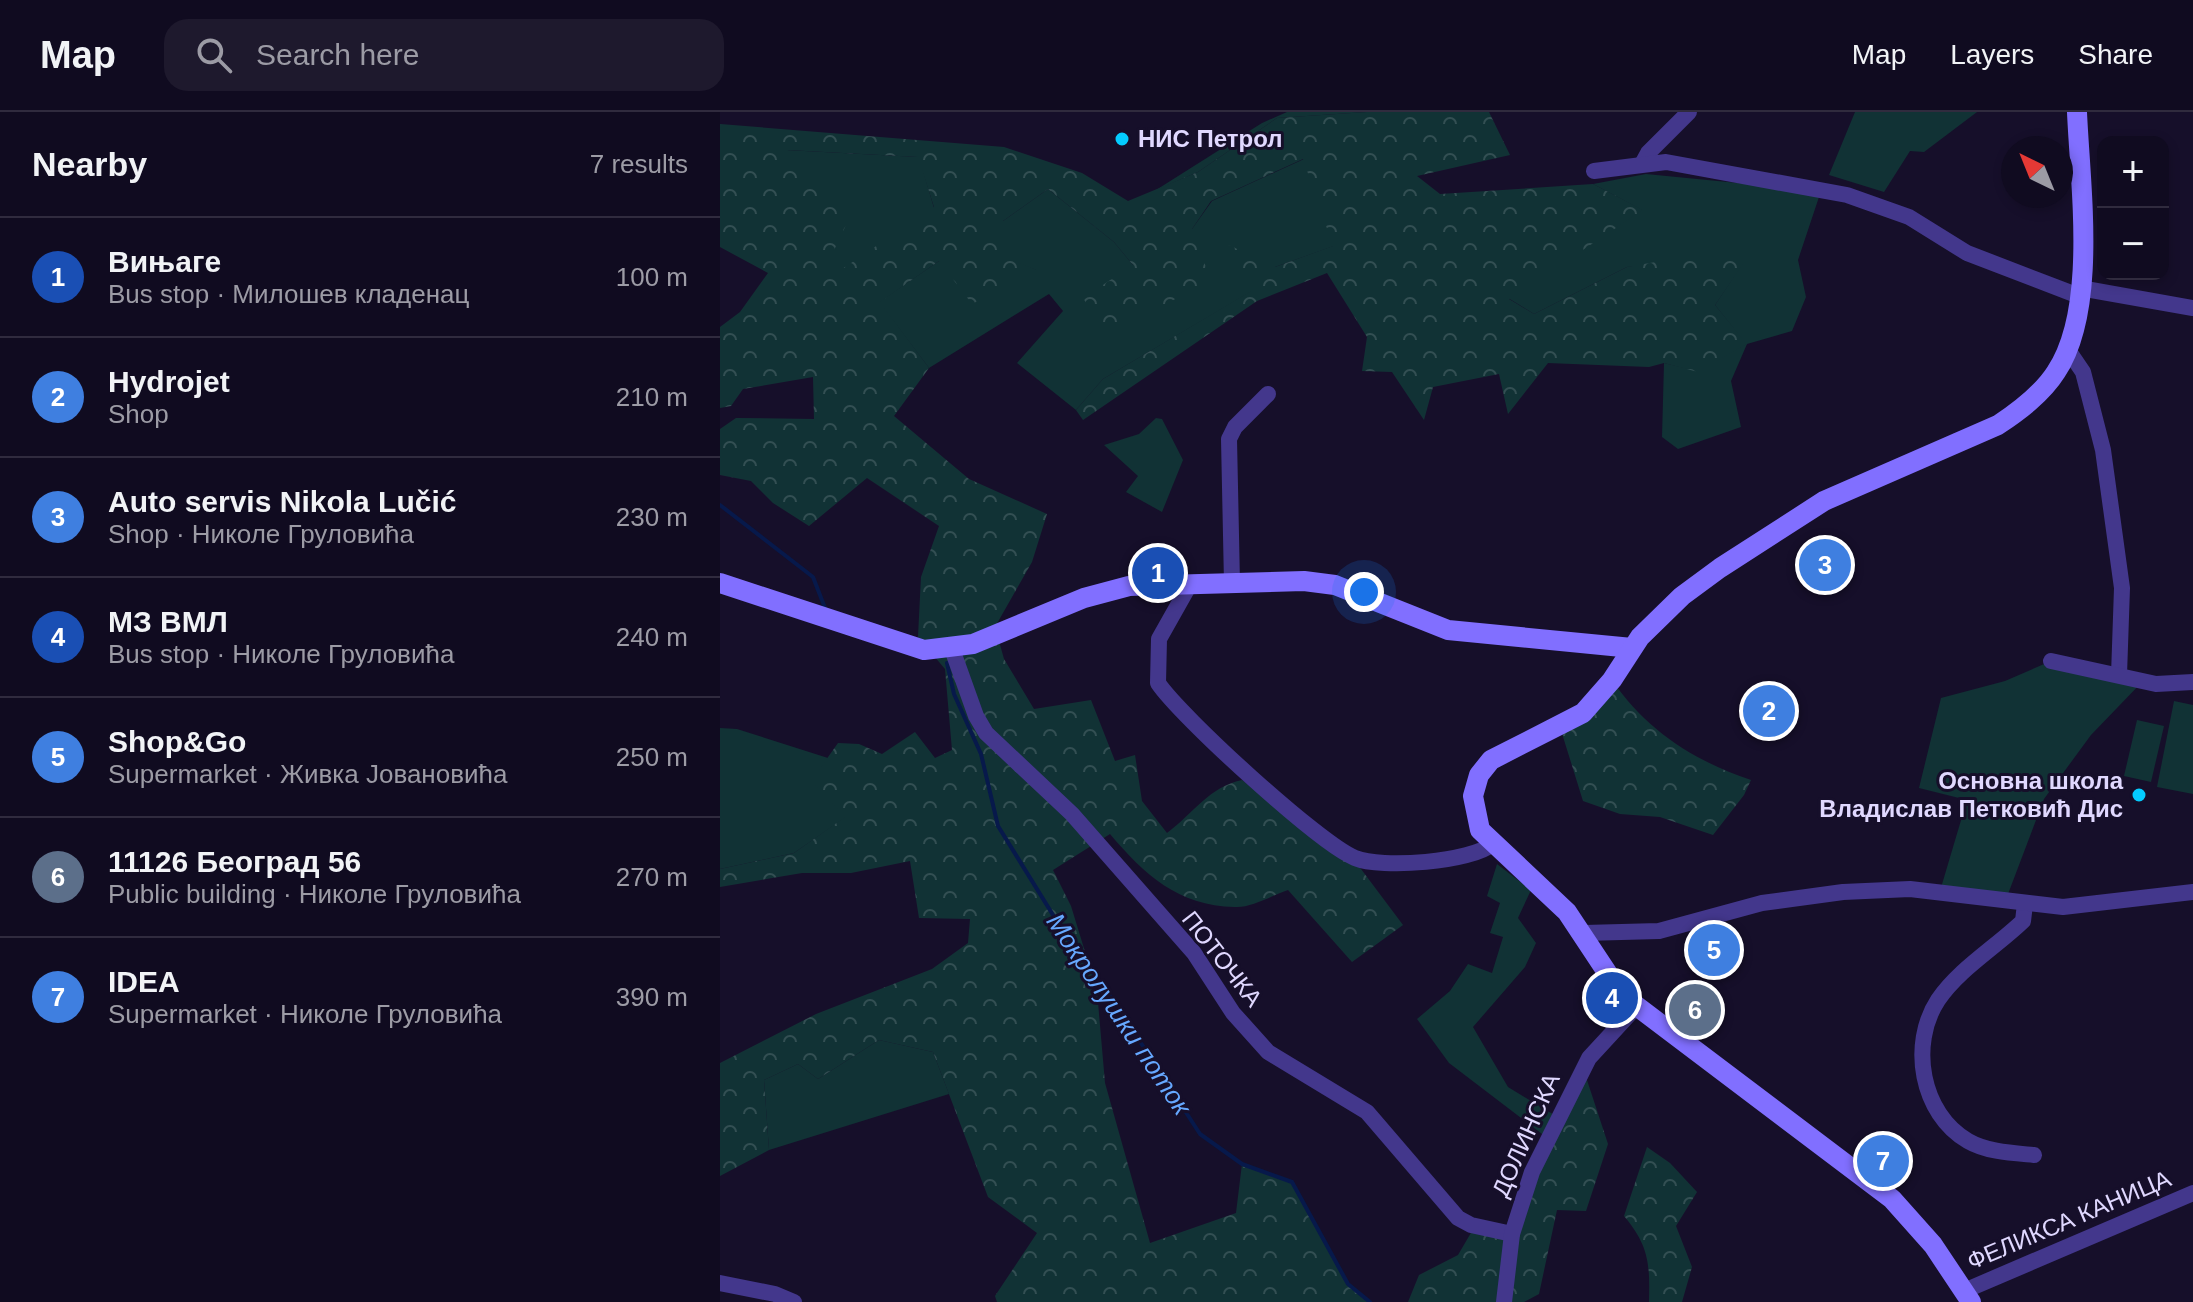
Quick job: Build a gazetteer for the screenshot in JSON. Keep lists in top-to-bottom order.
{
  "streets": {
    "street": ["ПОТОЧКА", "ДОЛИНСКА", "ФЕЛИКСА КАНИЦА"]
  },
  "crossings": [
    ["ПОТОЧКА", "ДОЛИНСКА"]
  ],
  "water": ["Мокролушки поток"],
  "places": ["НИС Петрол", "Основна школа Владислав Петковић Дис"],
  "north": "top left",
  "page": {
    "header": "Map",
    "search": "Search here",
    "nav": ["Map", "Layers", "Share"],
    "heading": ["Nearby", "7 results"],
    "map_buttons": ["+", "−"],
    "list": [
      {
        "mark": "1",
        "name": "Вињаге",
        "note": "Bus stop · Милошев кладенац",
        "value": "100 m"
      },
      {
        "mark": "2",
        "name": "Hydrojet",
        "note": "Shop",
        "value": "210 m"
      },
      {
        "mark": "3",
        "name": "Auto servis Nikola Lučić",
        "note": "Shop · Николе Груловића",
        "value": "230 m"
      },
      {
        "mark": "4",
        "name": "МЗ ВМЛ",
        "note": "Bus stop · Николе Груловића",
        "value": "240 m"
      },
      {
        "mark": "5",
        "name": "Shop&Go",
        "note": "Supermarket · Живка Јовановића",
        "value": "250 m"
      },
      {
        "mark": "6",
        "name": "11126 Београд 56",
        "note": "Public building · Николе Груловића",
        "value": "270 m"
      },
      {
        "mark": "7",
        "name": "IDEA",
        "note": "Supermarket · Николе Груловића",
        "value": "390 m"
      }
    ],
    "pins": [
      "3",
      "1",
      "2",
      "5",
      "4",
      "6",
      "7"
    ]
  }
}
